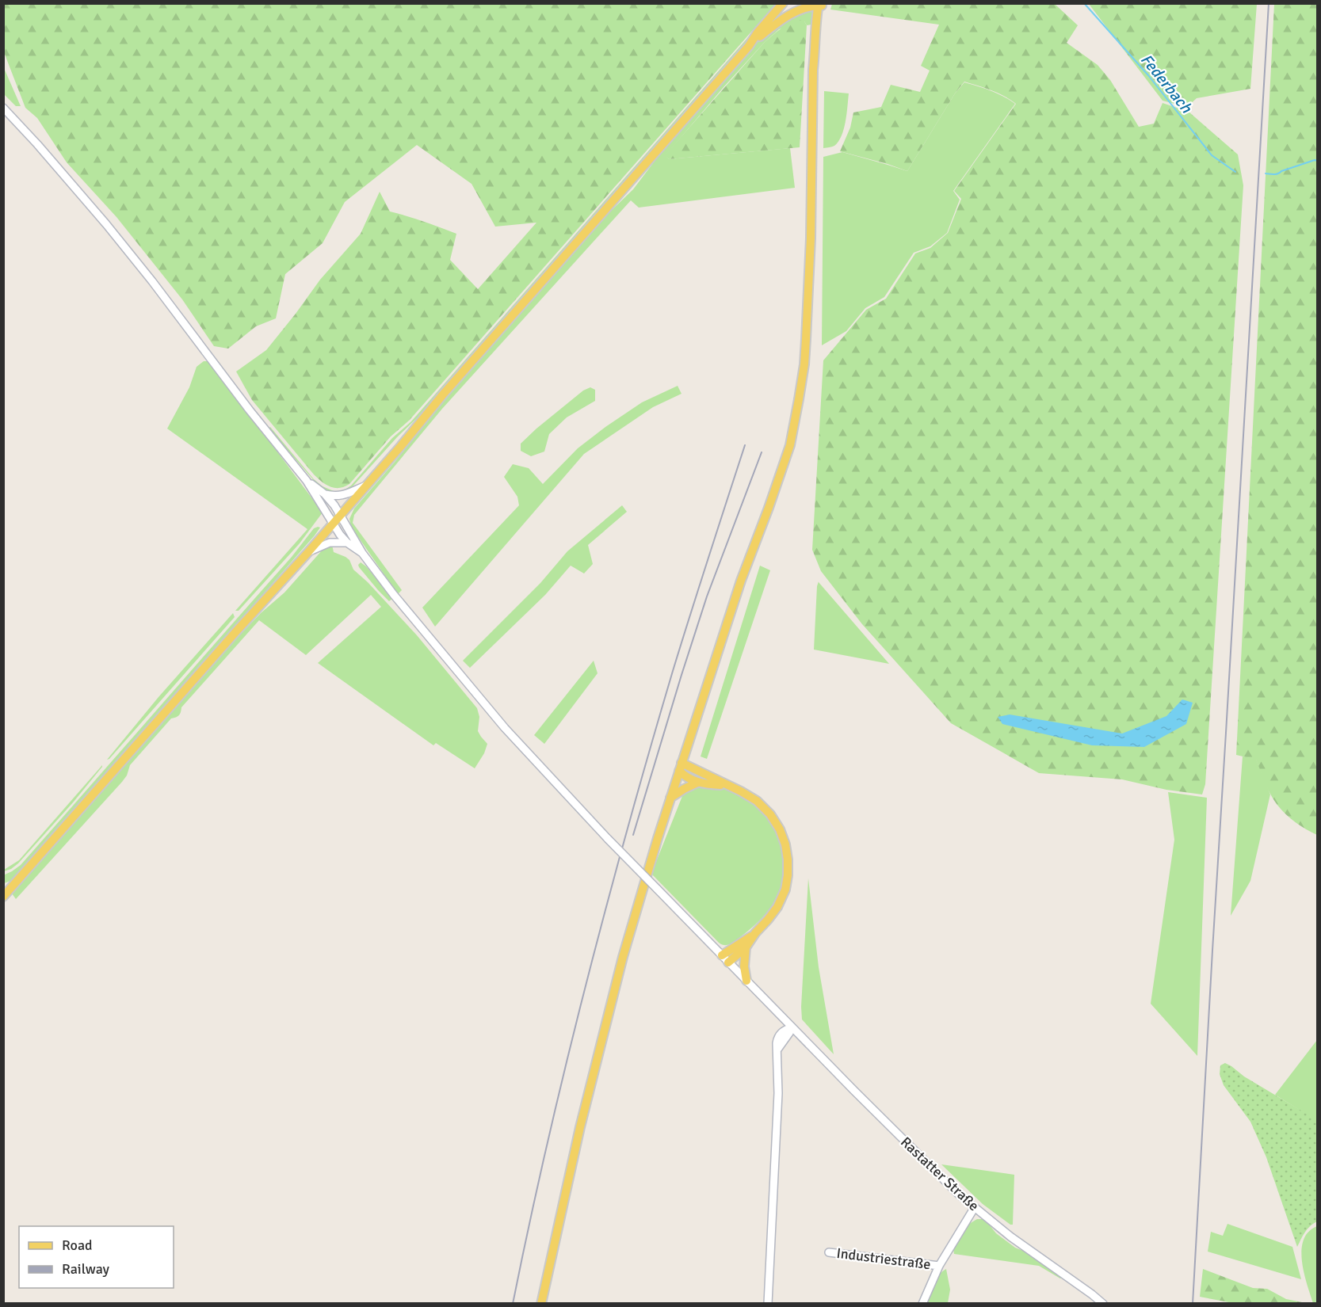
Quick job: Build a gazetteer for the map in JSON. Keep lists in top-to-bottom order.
{
  "streets": {
    "street": ["Rastatter Straße", "Industriestraße"]
  },
  "crossings": [
    ["Rastatter Straße", "Industriestraße"]
  ],
  "water": ["Federbach"],
  "legend": ["Road", "Railway"]
}
